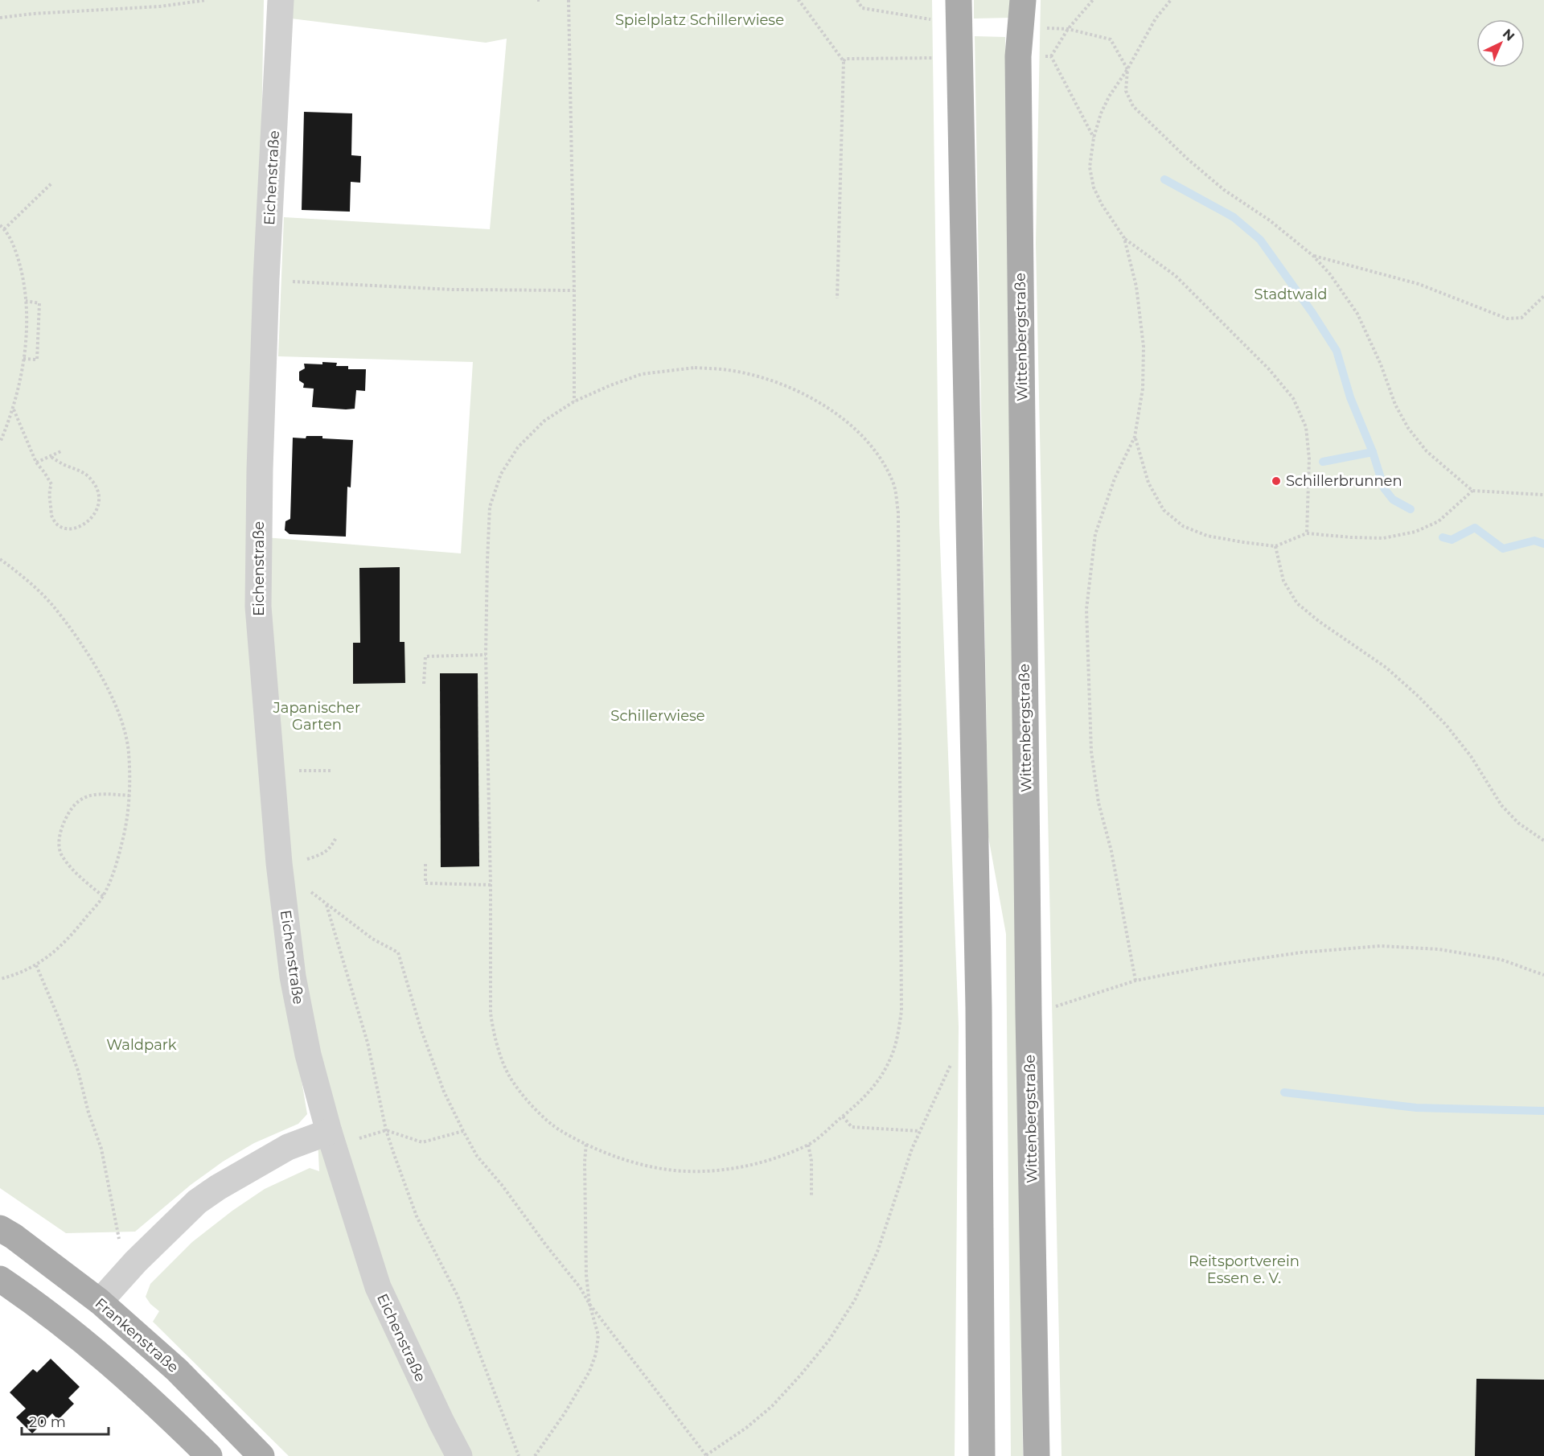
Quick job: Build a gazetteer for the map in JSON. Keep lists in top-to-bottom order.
{
  "streets": {
    "main road": ["Wittenbergstraße", "Frankenstraße"],
    "street": ["Eichenstraße"]
  },
  "parks": [
    "Spielplatz Schillerwiese",
    "Stadtwald",
    "Japanischer Garten",
    "Schillerwiese",
    "Waldpark",
    "Reitsportverein Essen e. V."
  ],
  "places": ["Schillerbrunnen"],
  "scale_bar": "20 m",
  "north": "top right"
}
